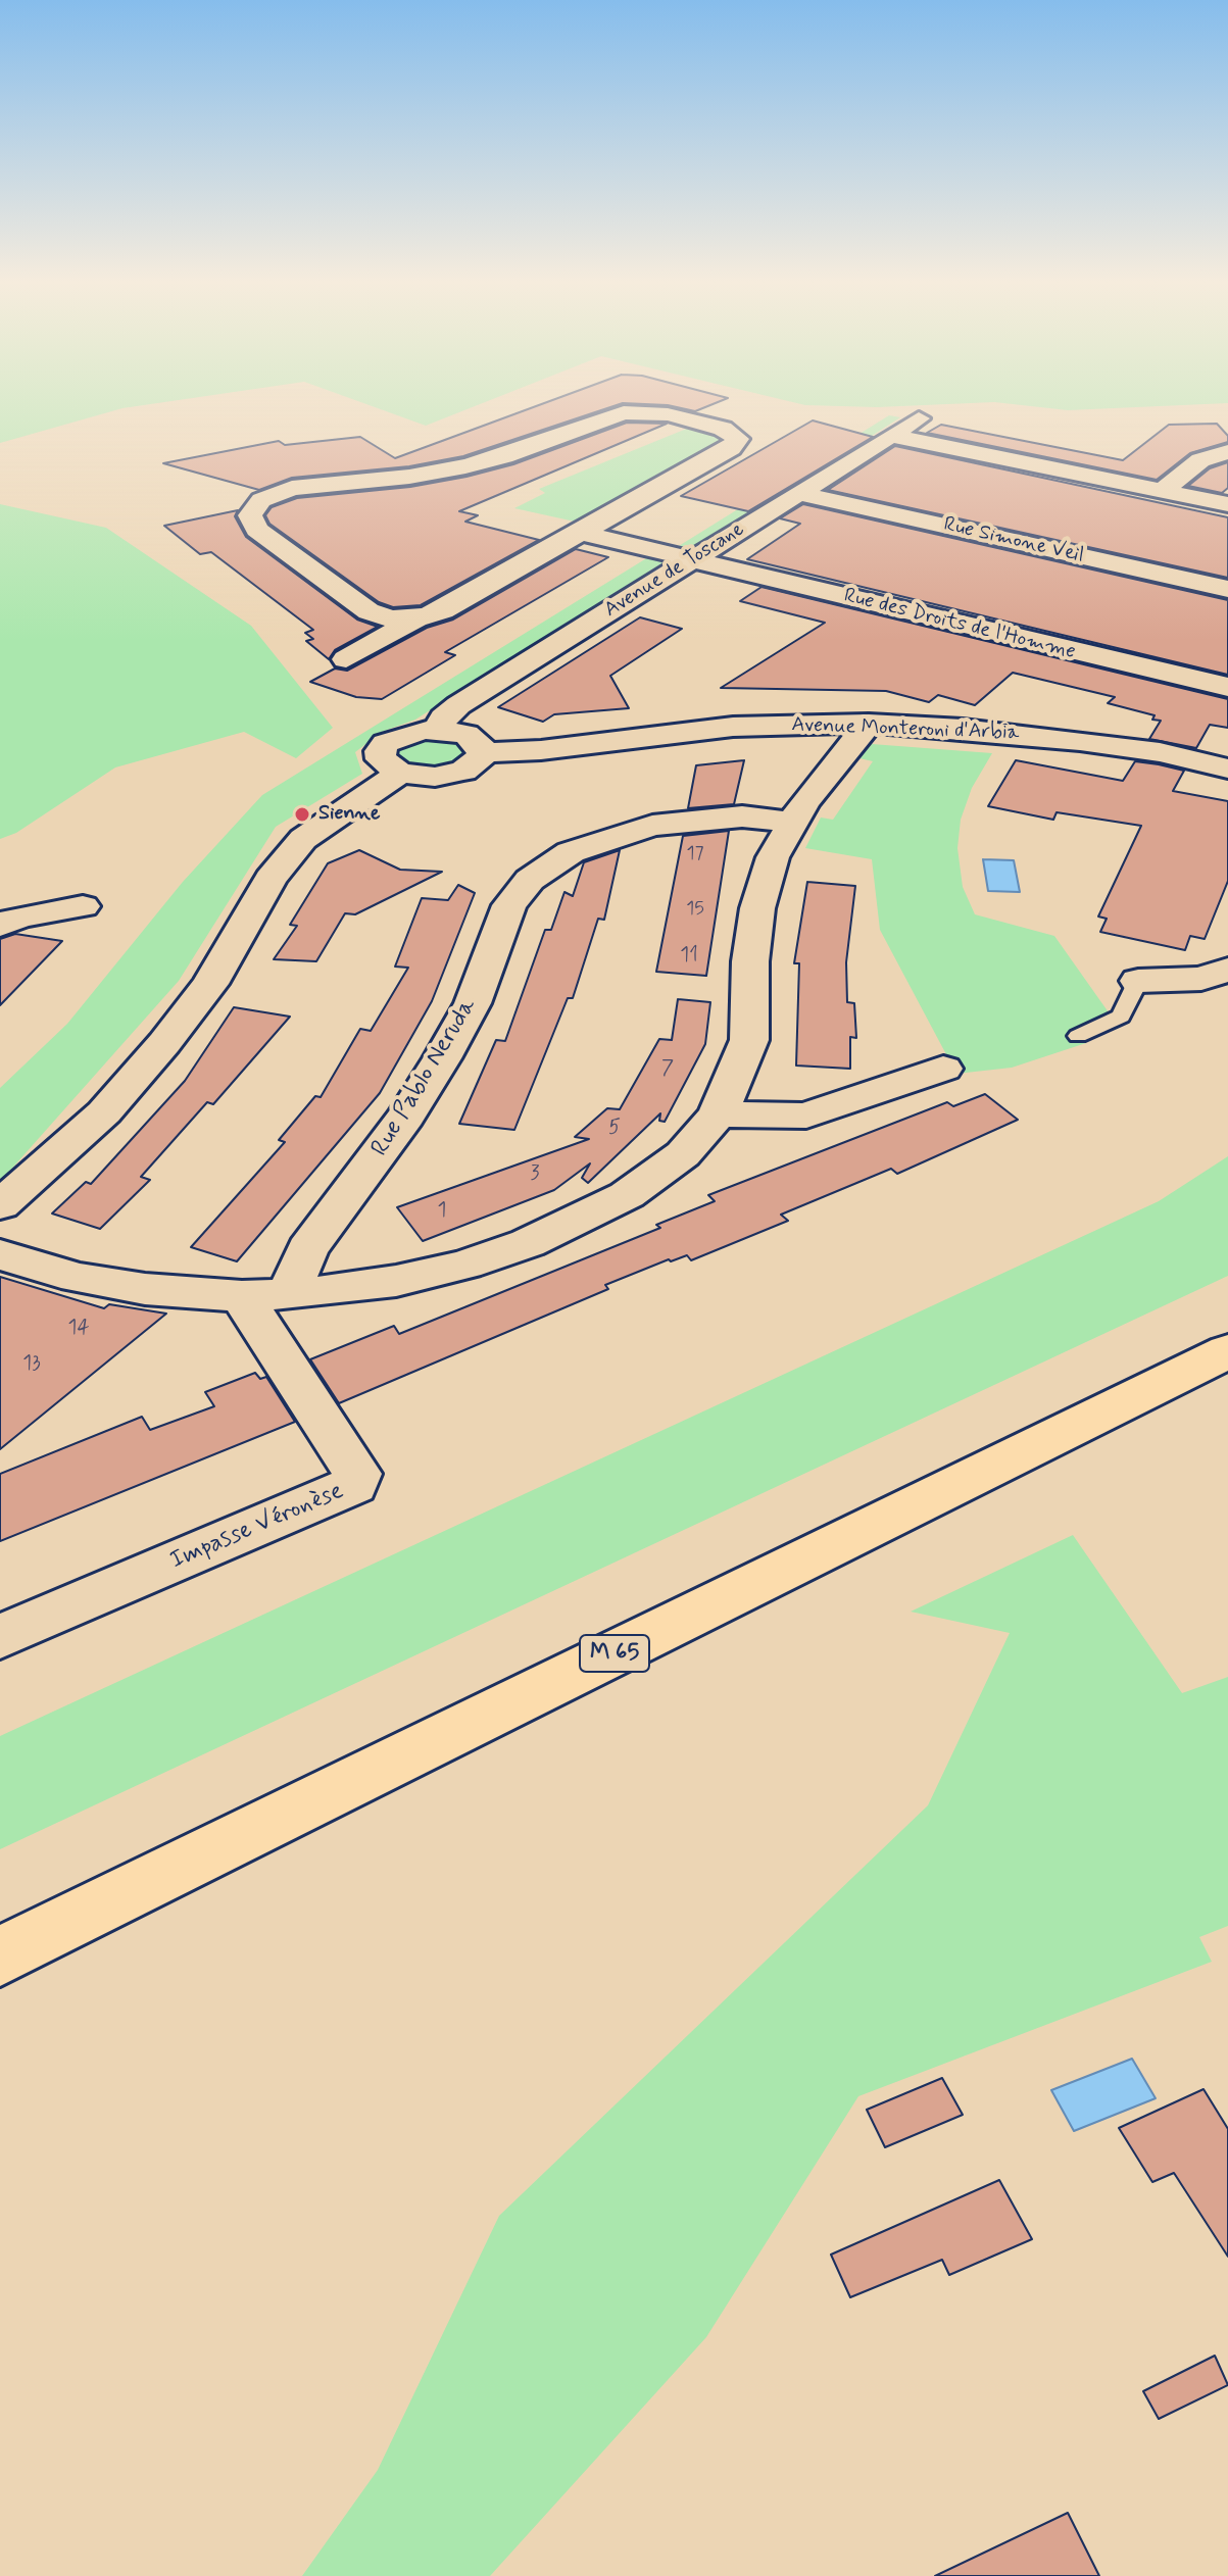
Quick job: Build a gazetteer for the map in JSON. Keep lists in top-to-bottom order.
{
  "streets": {
    "main road": ["M 65"],
    "street": [
      "Rue Simone Veil",
      "Avenue de Toscane",
      "Rue des Droits de l'Homme",
      "Avenue Monteroni d'Arbia",
      "Rue Pablo Neruda",
      "Impasse Véronèse"
    ]
  },
  "crossings": [
    ["Rue Simone Veil", "Avenue de Toscane"],
    ["Avenue de Toscane", "Rue des Droits de l'Homme"]
  ],
  "places": ["Sienne"],
  "house_numbers": [
    "17",
    "15",
    "11",
    "7",
    "5",
    "3",
    "1",
    "14",
    "13"
  ]
}
